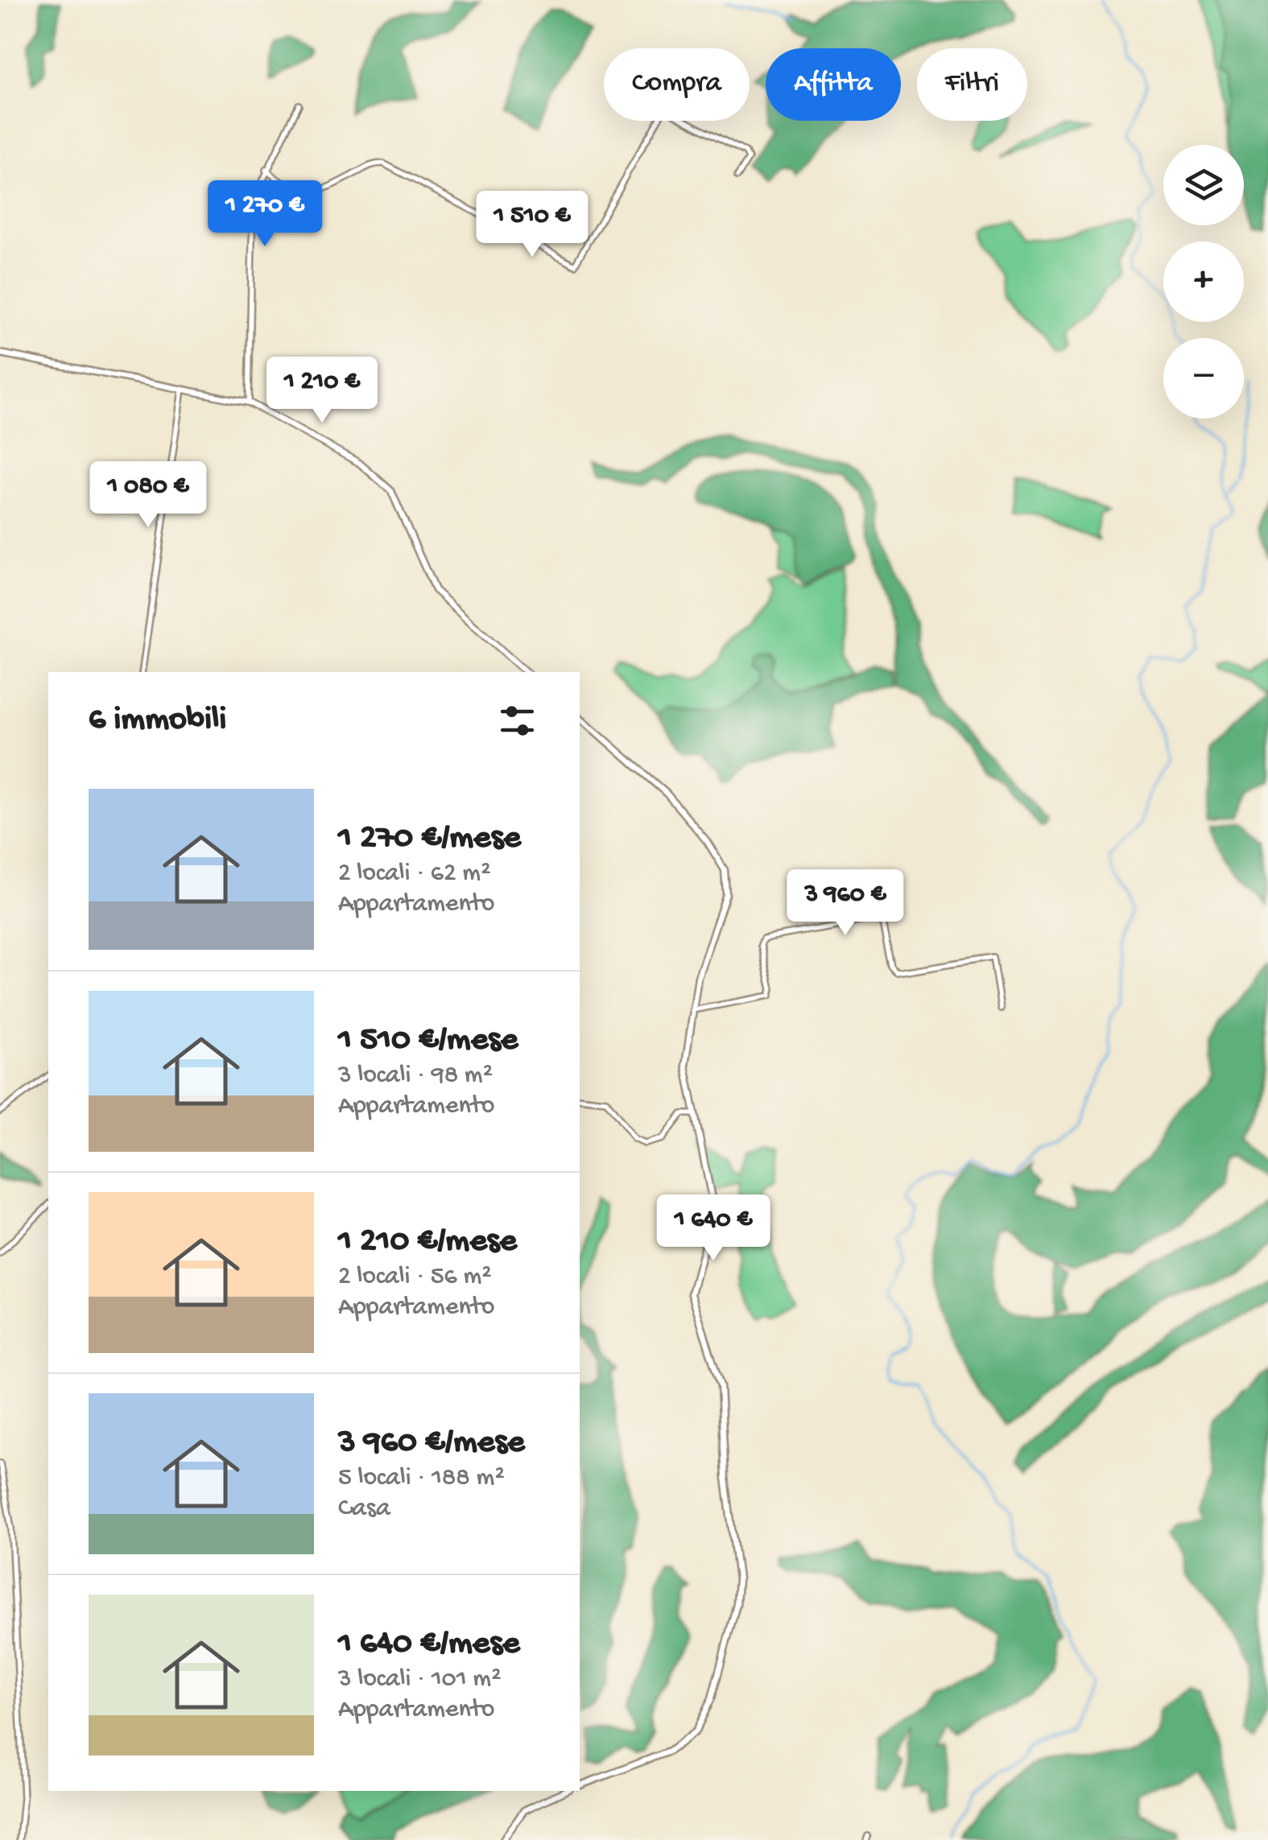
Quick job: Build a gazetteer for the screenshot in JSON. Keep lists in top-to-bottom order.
{
  "page": {
    "chip": ["Compra", "Affitta", "Filtri"],
    "map_buttons": ["+", "−"],
    "price": [
      "1 270 €",
      "1 510 €",
      "1 210 €",
      "1 080 €",
      "3 960 €",
      "1 640 €"
    ],
    "heading": "6 immobili",
    "list": [
      {
        "name": "1 270 €/mese",
        "note": "2 locali · 62 m² · Appartamento"
      },
      {
        "name": "1 510 €/mese",
        "note": "3 locali · 98 m² · Appartamento"
      },
      {
        "name": "1 210 €/mese",
        "note": "2 locali · 56 m² · Appartamento"
      },
      {
        "name": "3 960 €/mese",
        "note": "5 locali · 188 m² · Casa"
      },
      {
        "name": "1 640 €/mese",
        "note": "3 locali · 101 m² · Appartamento"
      }
    ]
  }
}
